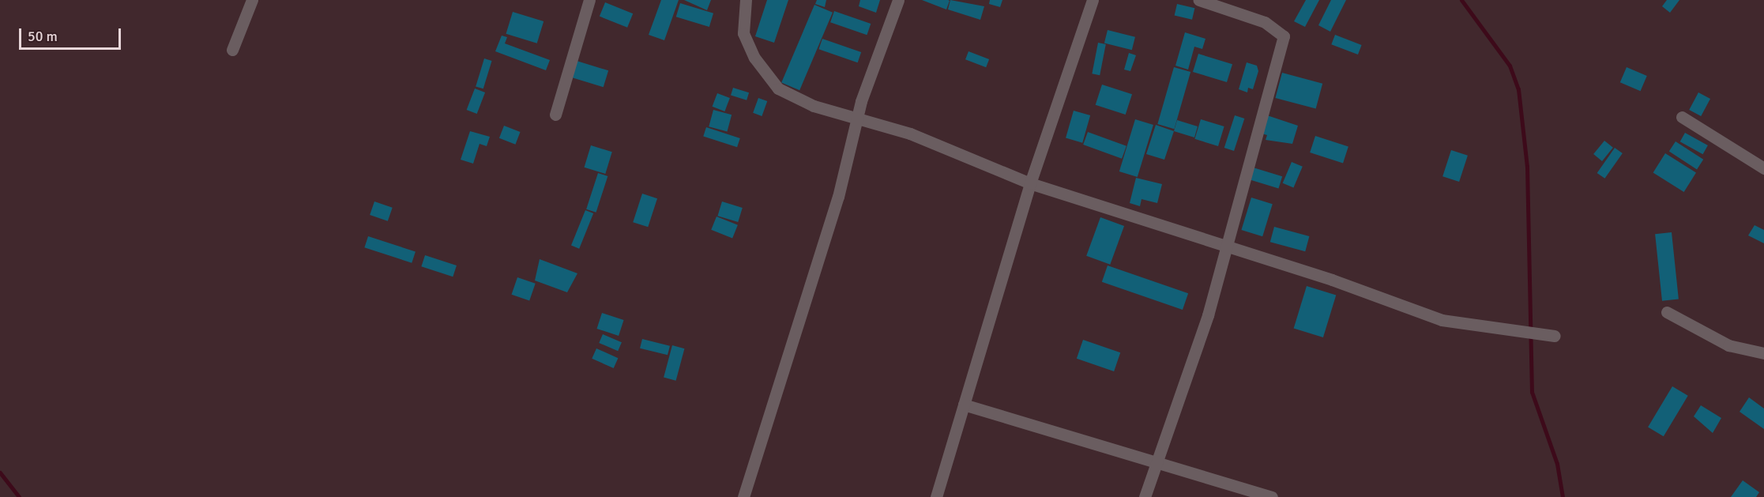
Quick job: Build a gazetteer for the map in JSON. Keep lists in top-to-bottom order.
{
  "scale_bar": "50 m"
}
